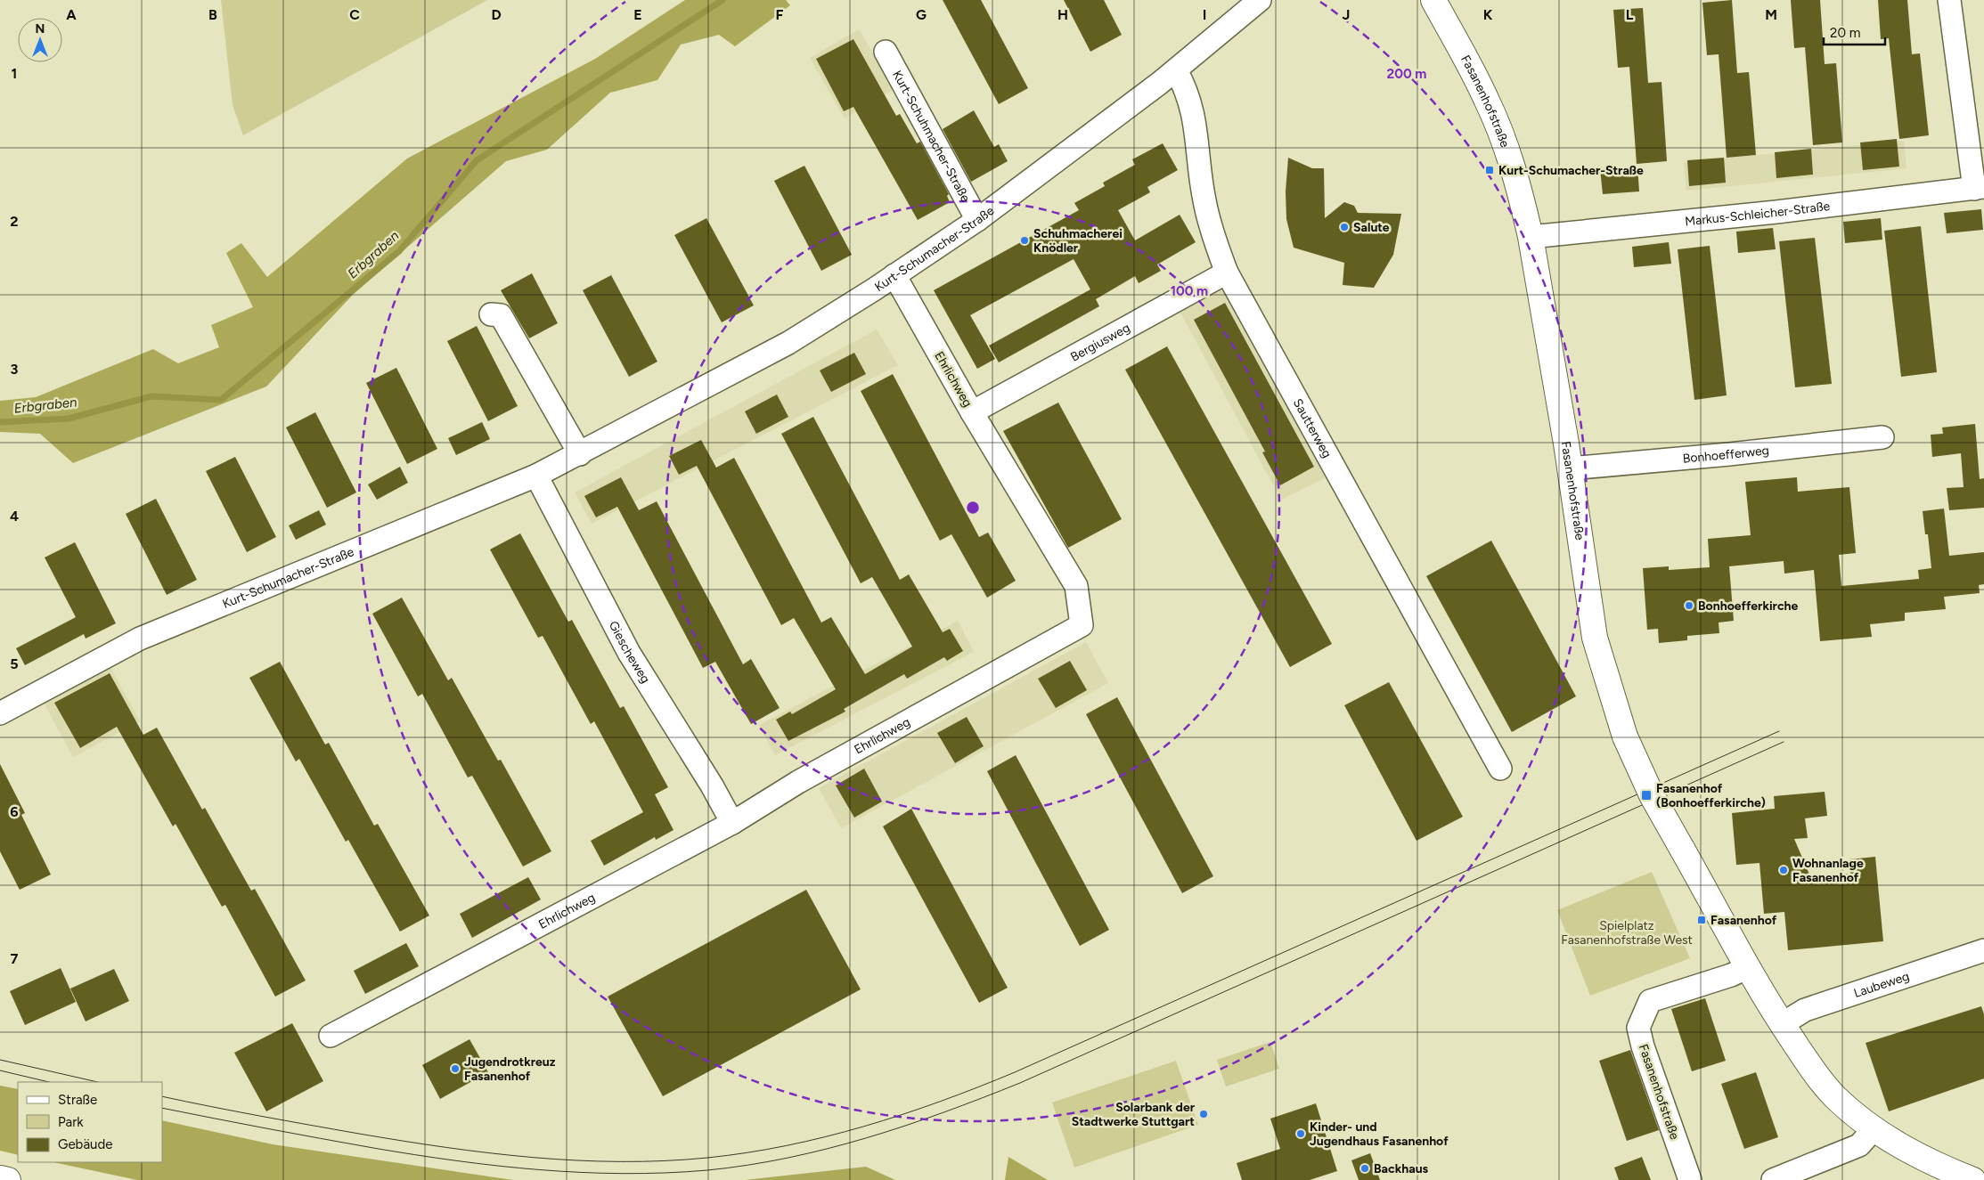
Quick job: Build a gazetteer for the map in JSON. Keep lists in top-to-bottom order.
{
  "streets": {
    "main road": ["Fasanenhofstraße"],
    "street": [
      "Kurt-Schuhmacher-Straße",
      "Markus-Schleicher-Straße",
      "Kurt-Schumacher-Straße",
      "Bergiusweg",
      "Ehrlichweg",
      "Sautterweg",
      "Bonhoefferweg",
      "Giescheweg",
      "Laubeweg"
    ]
  },
  "crossings": [
    ["Fasanenhofstraße", "Markus-Schleicher-Straße"],
    ["Fasanenhofstraße", "Bonhoefferweg"],
    ["Fasanenhofstraße", "Laubeweg"],
    ["Kurt-Schuhmacher-Straße", "Kurt-Schumacher-Straße"],
    ["Kurt-Schumacher-Straße", "Ehrlichweg"],
    ["Kurt-Schumacher-Straße", "Sautterweg"],
    ["Kurt-Schumacher-Straße", "Giescheweg"],
    ["Bergiusweg", "Ehrlichweg"],
    ["Bergiusweg", "Sautterweg"],
    ["Ehrlichweg", "Giescheweg"]
  ],
  "water": ["Erbgraben"],
  "parks": ["Spielplatz Fasanenhofstraße West"],
  "places": {
    "transit": ["Kurt-Schumacher-Straße", "Fasanenhof (Bonhoefferkirche)", "Fasanenhof"],
    "other": [
      "Salute",
      "Schuhmacherei Knödler",
      "Bonhoefferkirche",
      "Wohnanlage Fasanenhof",
      "Jugendrotkreuz Fasanenhof",
      "Solarbank der Stadtwerke Stuttgart",
      "Kinder- und Jugendhaus Fasanenhof",
      "Backhaus"
    ]
  },
  "legend": ["Straße", "Park", "Gebäude"],
  "scale_bar": "20 m",
  "north": "top",
  "grid": {
    "columns": [
      "A",
      "B",
      "C",
      "D",
      "E",
      "F",
      "G",
      "H",
      "I",
      "J",
      "K",
      "L",
      "M"
    ],
    "rows": [
      "1",
      "2",
      "3",
      "4",
      "5",
      "6",
      "7"
    ]
  },
  "rings": ["200 m", "100 m"]
}
